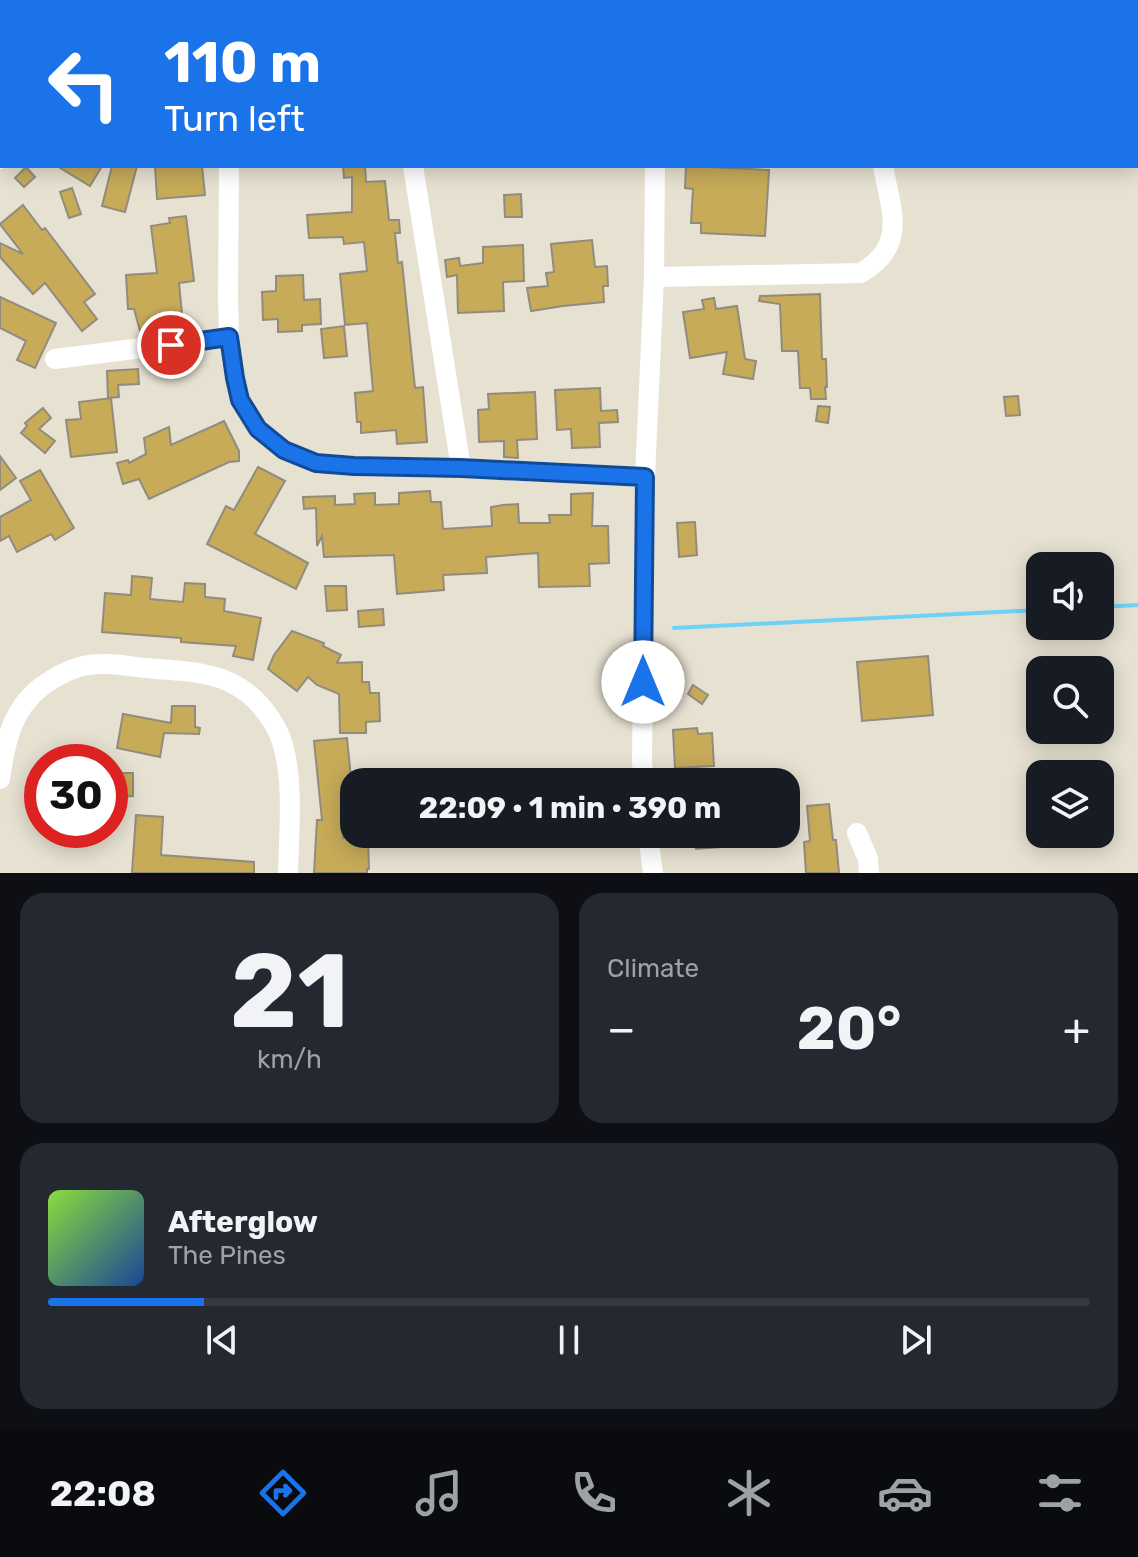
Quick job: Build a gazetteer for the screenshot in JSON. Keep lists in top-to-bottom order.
{
  "page": {
    "turn": ["110 m", "Turn left"],
    "limit": "30",
    "trip": "22:09 · 1 min · 390 m",
    "tile": [
      ["21", "km/h"],
      "Climate"
    ],
    "heat": ["−", "20°", "+"],
    "song": ["Afterglow", "The Pines"],
    "tabs": "22:08"
  }
}
